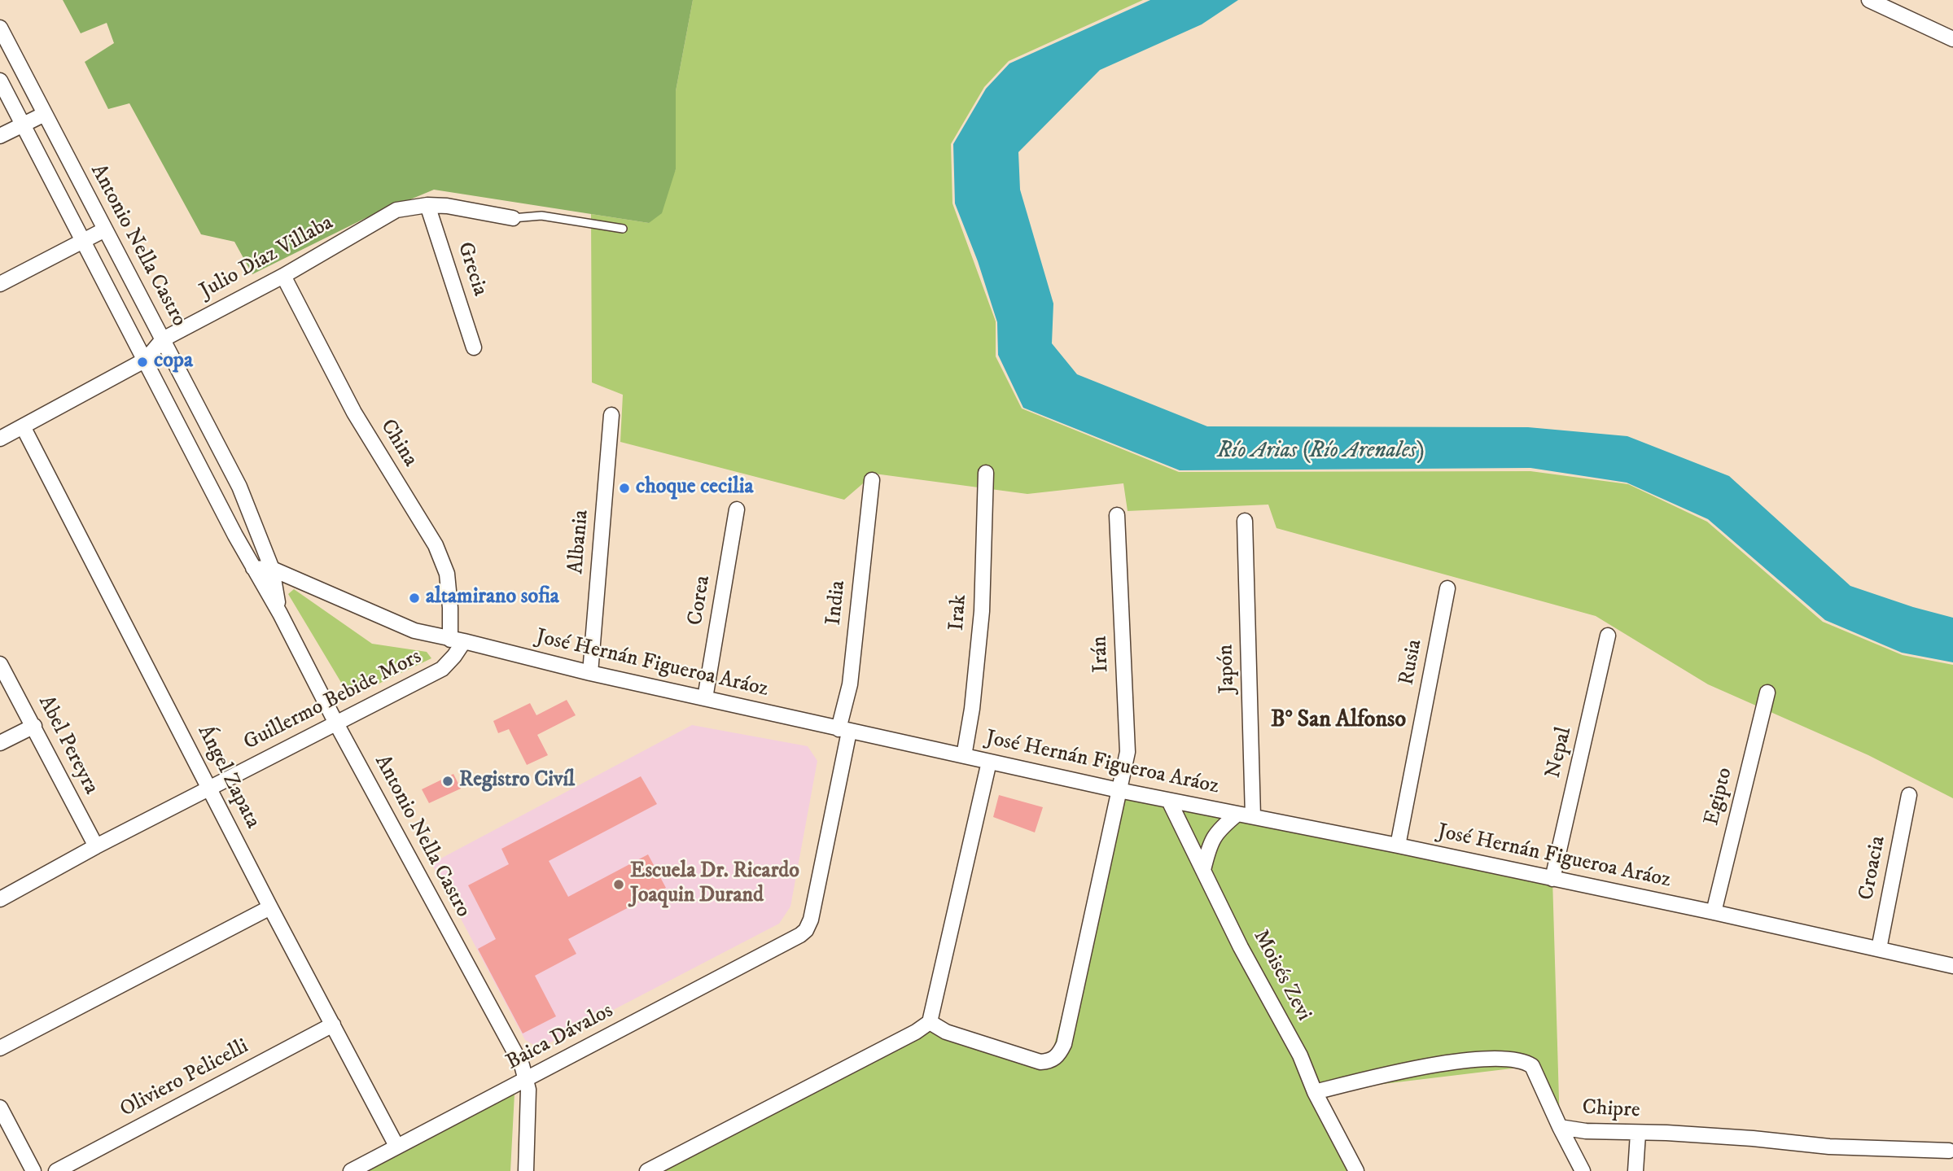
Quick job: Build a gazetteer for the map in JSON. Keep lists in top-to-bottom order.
{
  "streets": {
    "street": [
      "Antonio Nella Castro",
      "Julio Díaz Villaba",
      "Grecia",
      "China",
      "Albania",
      "Corea",
      "India",
      "Irak",
      "Irán",
      "Rusia",
      "José Hernán Figueroa Aráoz",
      "Japón",
      "Guillermo Bebide Mors",
      "Abel Pereyra",
      "Nepal",
      "Ángel Zapata",
      "Egipto",
      "Croacia",
      "Moisés Zevi",
      "Baica Dávalos",
      "Oliviero Pelicelli",
      "Chipre"
    ]
  },
  "crossings": [
    ["Antonio Nella Castro", "Julio Díaz Villaba"],
    ["Antonio Nella Castro", "José Hernán Figueroa Aráoz"],
    ["Antonio Nella Castro", "Guillermo Bebide Mors"],
    ["Antonio Nella Castro", "Baica Dávalos"],
    ["Julio Díaz Villaba", "Grecia"],
    ["Julio Díaz Villaba", "China"],
    ["Julio Díaz Villaba", "Ángel Zapata"],
    ["China", "José Hernán Figueroa Aráoz"],
    ["China", "Guillermo Bebide Mors"],
    ["Albania", "José Hernán Figueroa Aráoz"],
    ["Corea", "José Hernán Figueroa Aráoz"],
    ["India", "José Hernán Figueroa Aráoz"],
    ["India", "Baica Dávalos"],
    ["Irak", "José Hernán Figueroa Aráoz"],
    ["Irán", "José Hernán Figueroa Aráoz"],
    ["Rusia", "José Hernán Figueroa Aráoz"],
    ["José Hernán Figueroa Aráoz", "Japón"],
    ["José Hernán Figueroa Aráoz", "Guillermo Bebide Mors"],
    ["José Hernán Figueroa Aráoz", "Nepal"],
    ["José Hernán Figueroa Aráoz", "Egipto"],
    ["José Hernán Figueroa Aráoz", "Croacia"],
    ["José Hernán Figueroa Aráoz", "Moisés Zevi"],
    ["Guillermo Bebide Mors", "Abel Pereyra"],
    ["Guillermo Bebide Mors", "Ángel Zapata"],
    ["Ángel Zapata", "Baica Dávalos"],
    ["Ángel Zapata", "Oliviero Pelicelli"],
    ["Moisés Zevi", "Chipre"]
  ],
  "districts": ["B° San Alfonso"],
  "water": ["Río Arias (Río Arenales)"],
  "places": [
    "copa",
    "choque cecilia",
    "altamirano sofia",
    "Registro Civíl",
    "Escuela Dr. Ricardo Joaquin Durand"
  ]
}
